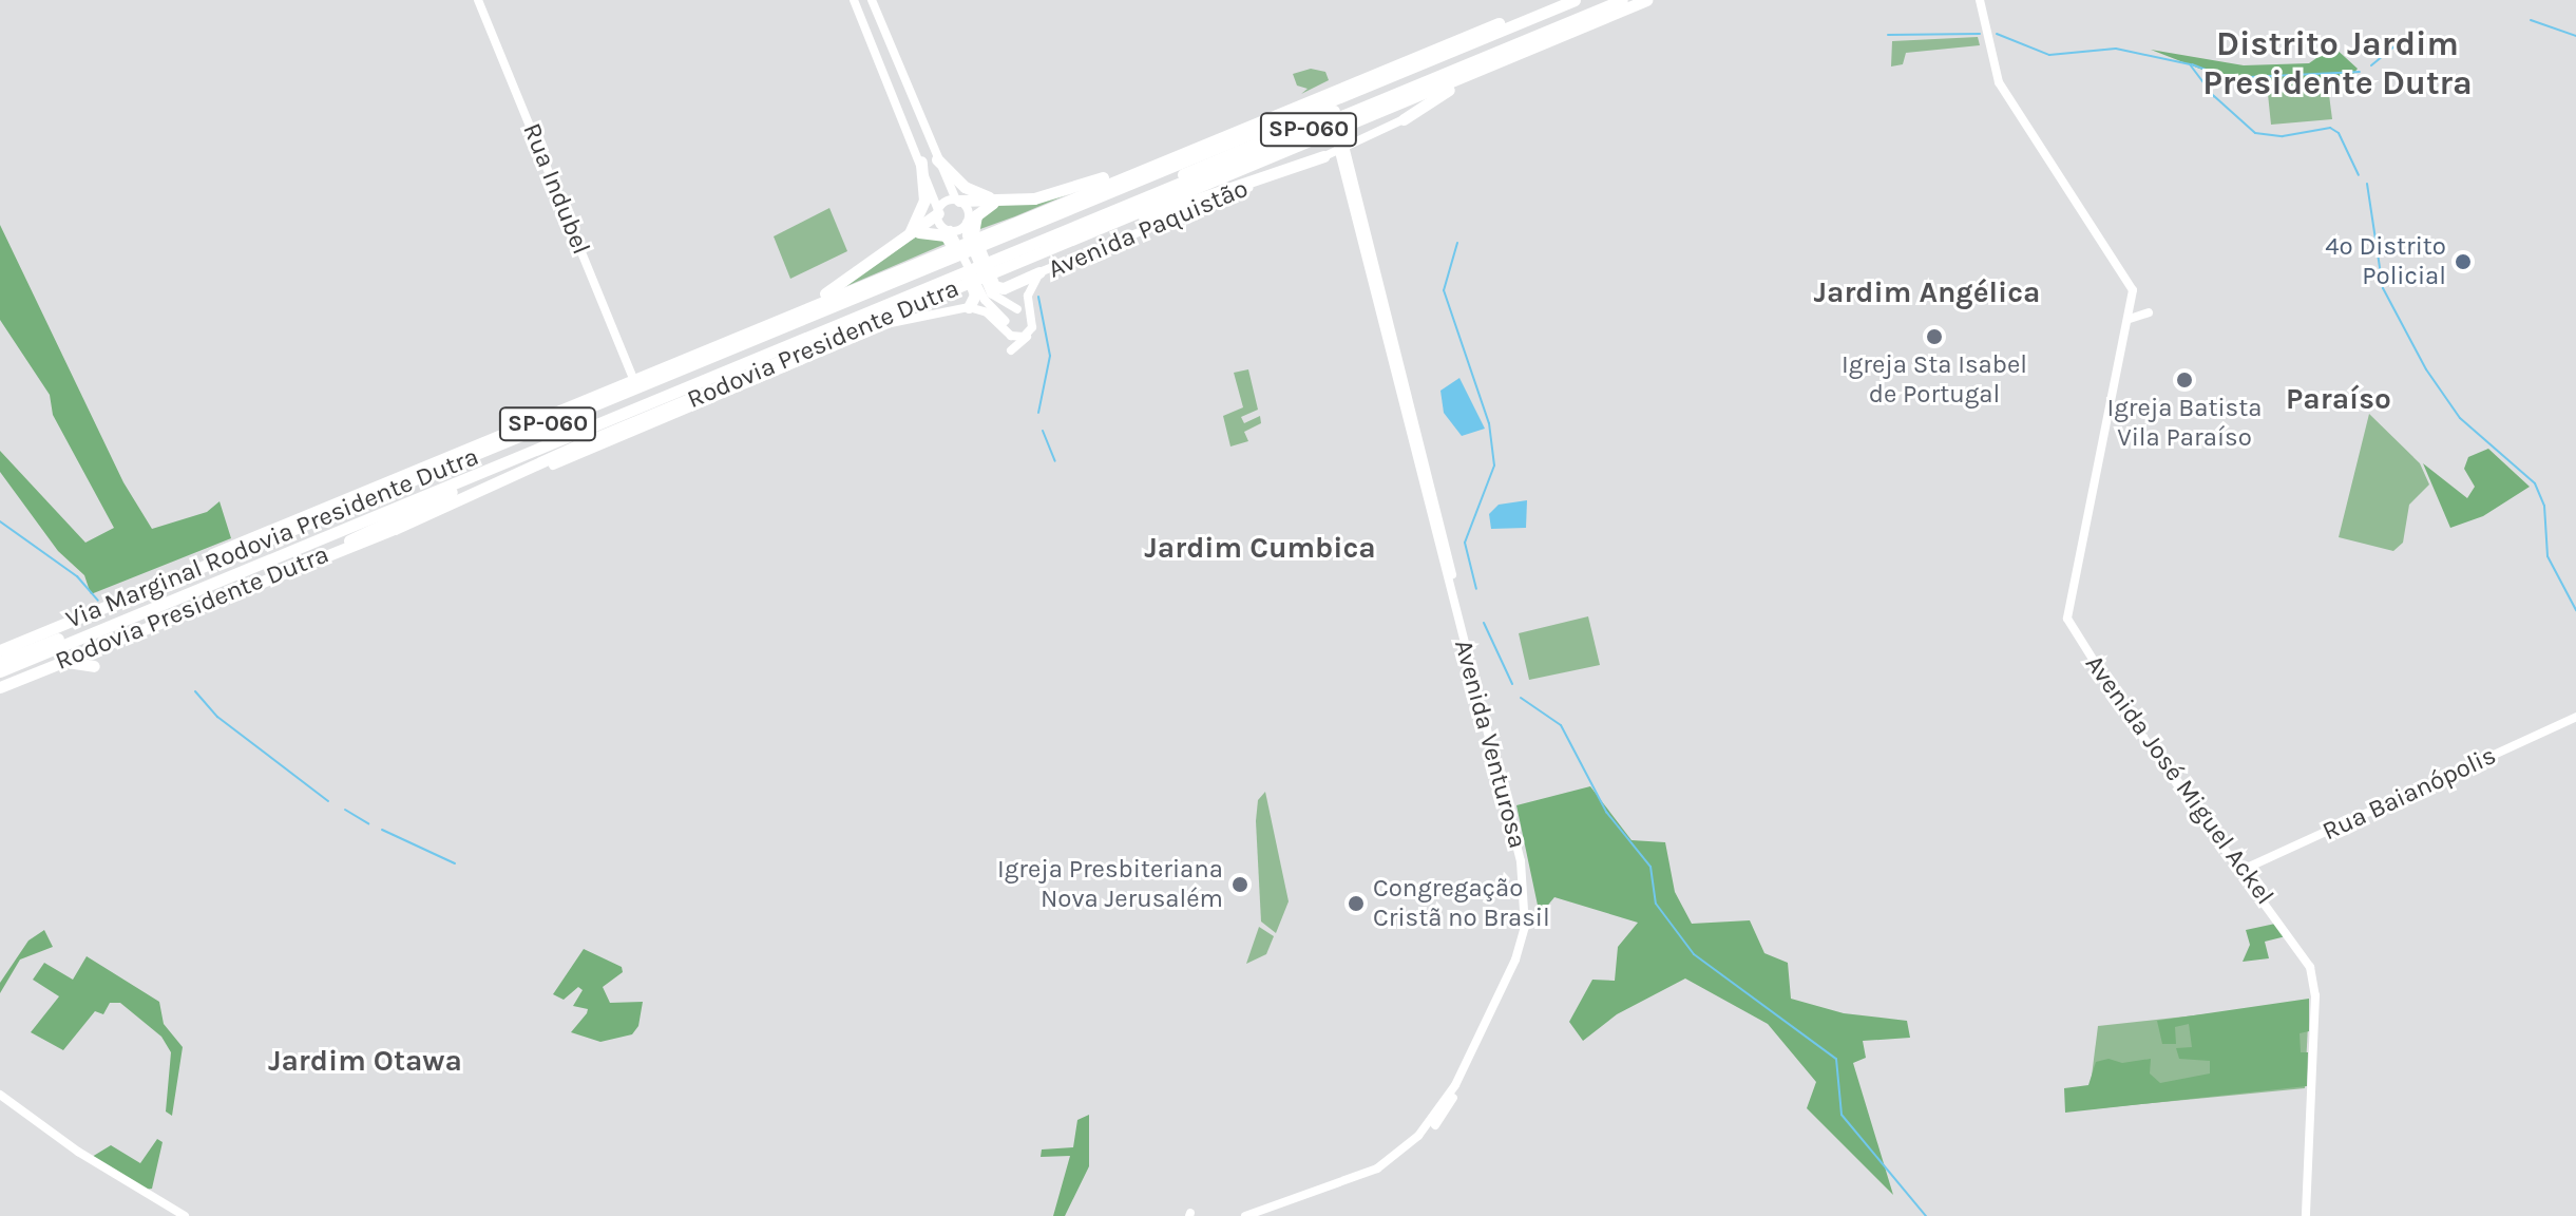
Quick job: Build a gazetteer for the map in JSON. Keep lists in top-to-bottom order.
{
  "streets": {
    "highway": ["SP-060", "Rodovia Presidente Dutra", "Via Marginal Rodovia Presidente Dutra"],
    "street": [
      "Rua Indubel",
      "Avenida Paquistão",
      "Avenida Venturosa",
      "Avenida José Miguel Ackel",
      "Rua Baianópolis"
    ]
  },
  "crossings": [
    ["SP-060", "Rodovia Presidente Dutra"],
    ["Avenida Paquistão", "Avenida Venturosa"],
    ["Rodovia Presidente Dutra", "Via Marginal Rodovia Presidente Dutra"],
    ["Avenida José Miguel Ackel", "Rua Baianópolis"]
  ],
  "districts": [
    "Distrito Jardim Presidente Dutra",
    "Jardim Angélica",
    "Paraíso",
    "Jardim Cumbica",
    "Jardim Otawa"
  ],
  "places": [
    "4º Distrito Policial",
    "Igreja Sta Isabel de Portugal",
    "Igreja Batista Vila Paraíso",
    "Igreja Presbiteriana Nova Jerusalém",
    "Congregação Cristã no Brasil"
  ]
}
